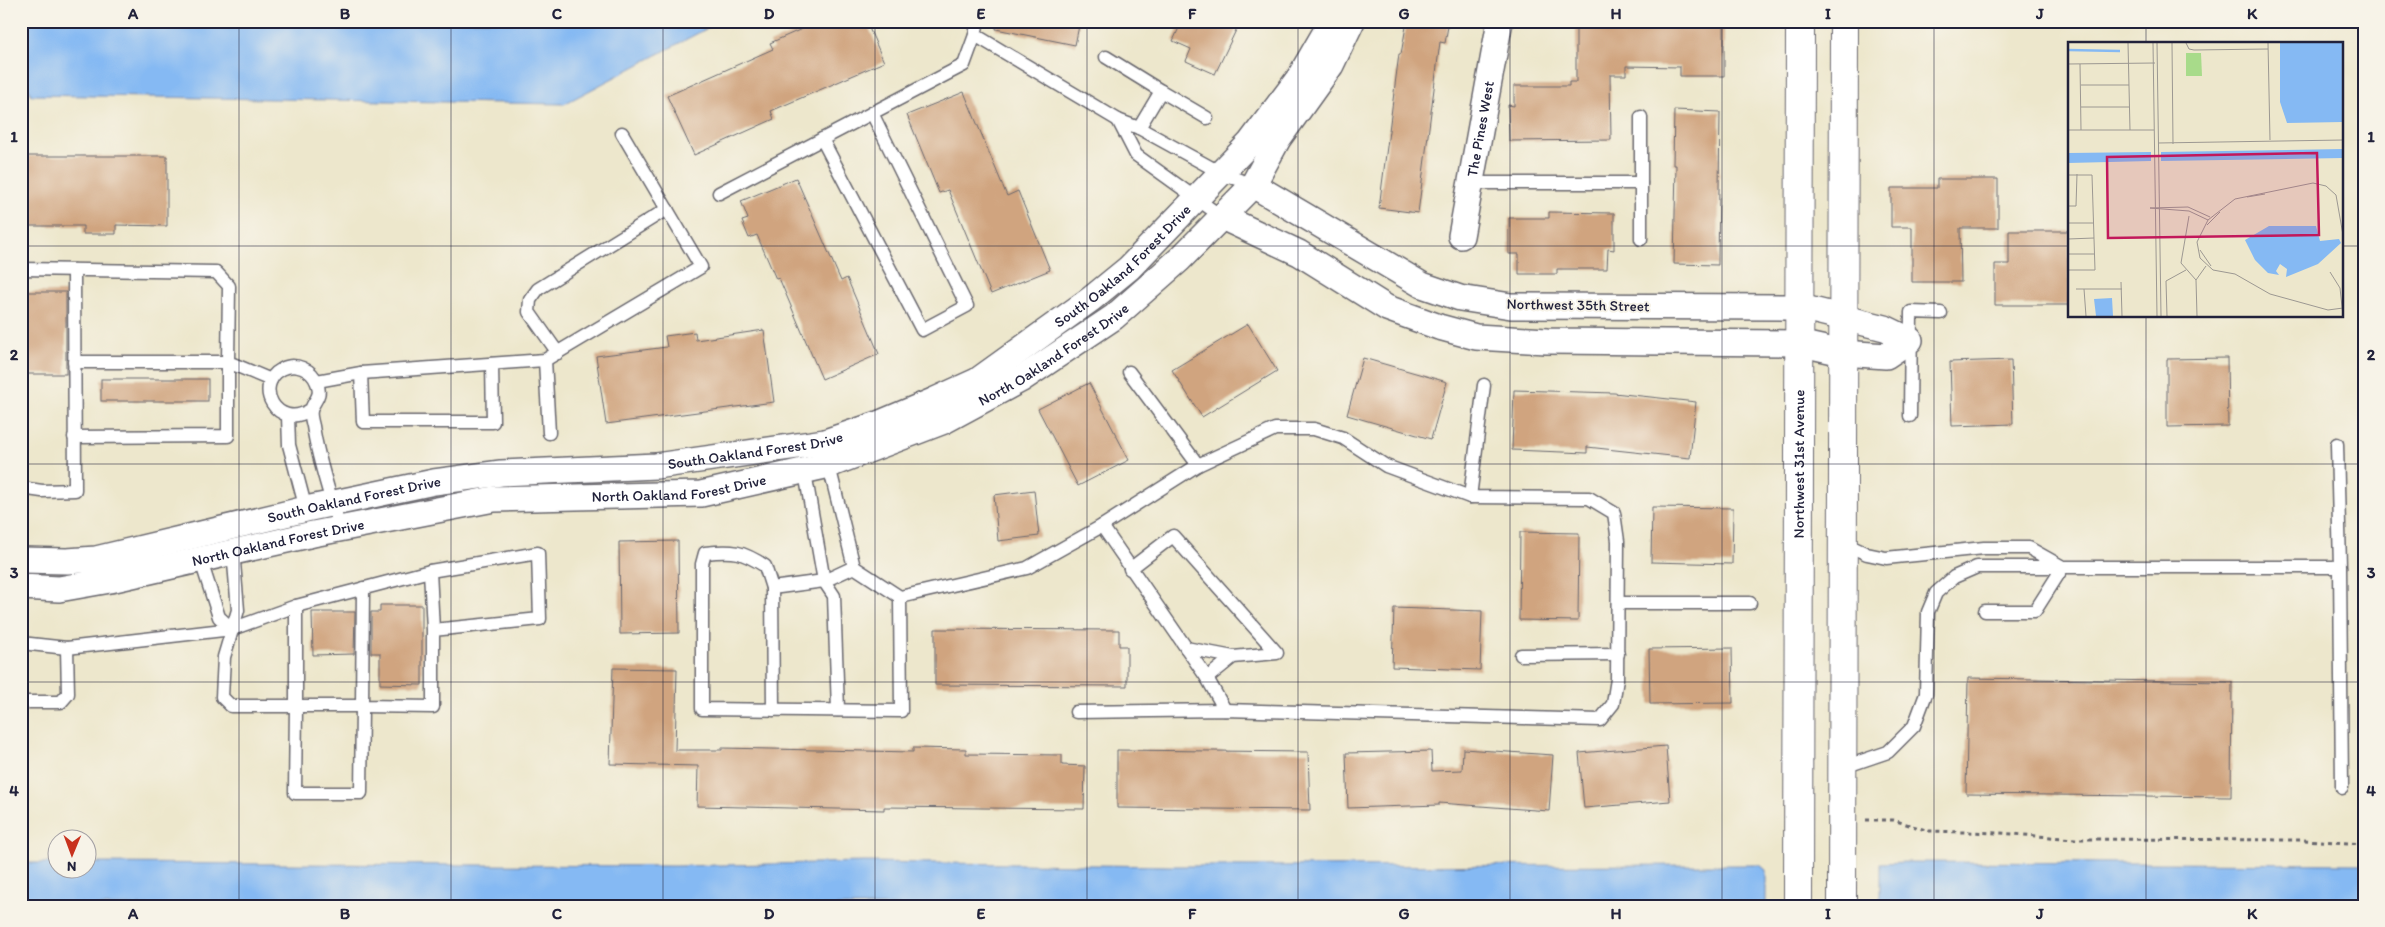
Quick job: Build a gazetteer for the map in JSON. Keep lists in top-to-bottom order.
{
  "streets": {
    "main road": ["Northwest 31st Avenue"],
    "street": [
      "The Pines West",
      "South Oakland Forest Drive",
      "Northwest 35th Street",
      "North Oakland Forest Drive"
    ]
  },
  "crossings": [
    ["South Oakland Forest Drive", "North Oakland Forest Drive"],
    ["Northwest 35th Street", "North Oakland Forest Drive"],
    ["Northwest 35th Street", "Northwest 31st Avenue"]
  ],
  "north": "bottom",
  "grid": {
    "columns": [
      "A",
      "B",
      "C",
      "D",
      "E",
      "F",
      "G",
      "H",
      "I",
      "J",
      "K"
    ],
    "rows": [
      "1",
      "2",
      "3",
      "4"
    ]
  }
}
